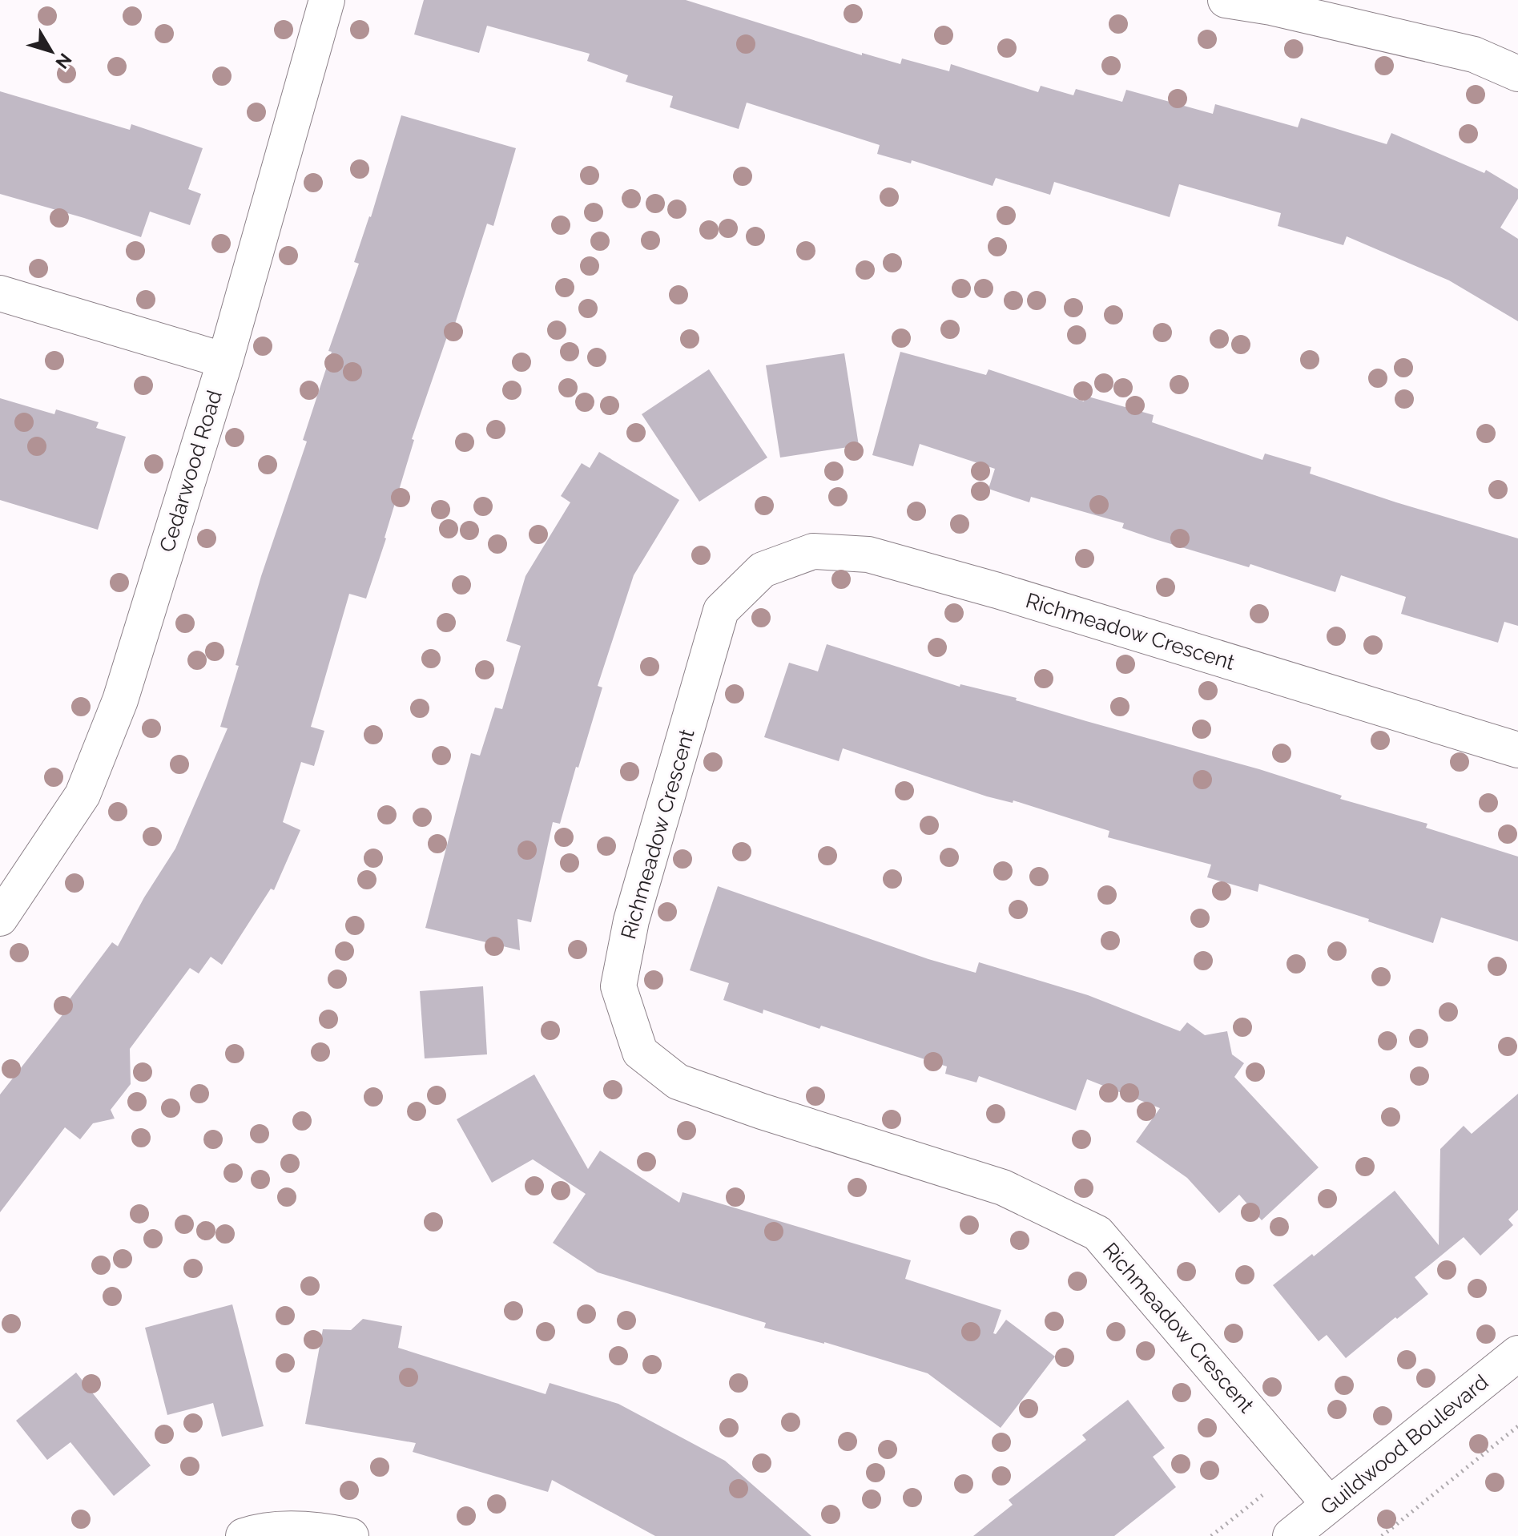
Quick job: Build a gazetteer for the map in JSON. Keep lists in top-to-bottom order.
{
  "streets": {
    "street": ["Cedarwood Road", "Richmeadow Crescent", "Guildwood Boulevard"]
  },
  "crossings": [
    ["Richmeadow Crescent", "Guildwood Boulevard"]
  ],
  "north": "bottom right"
}
